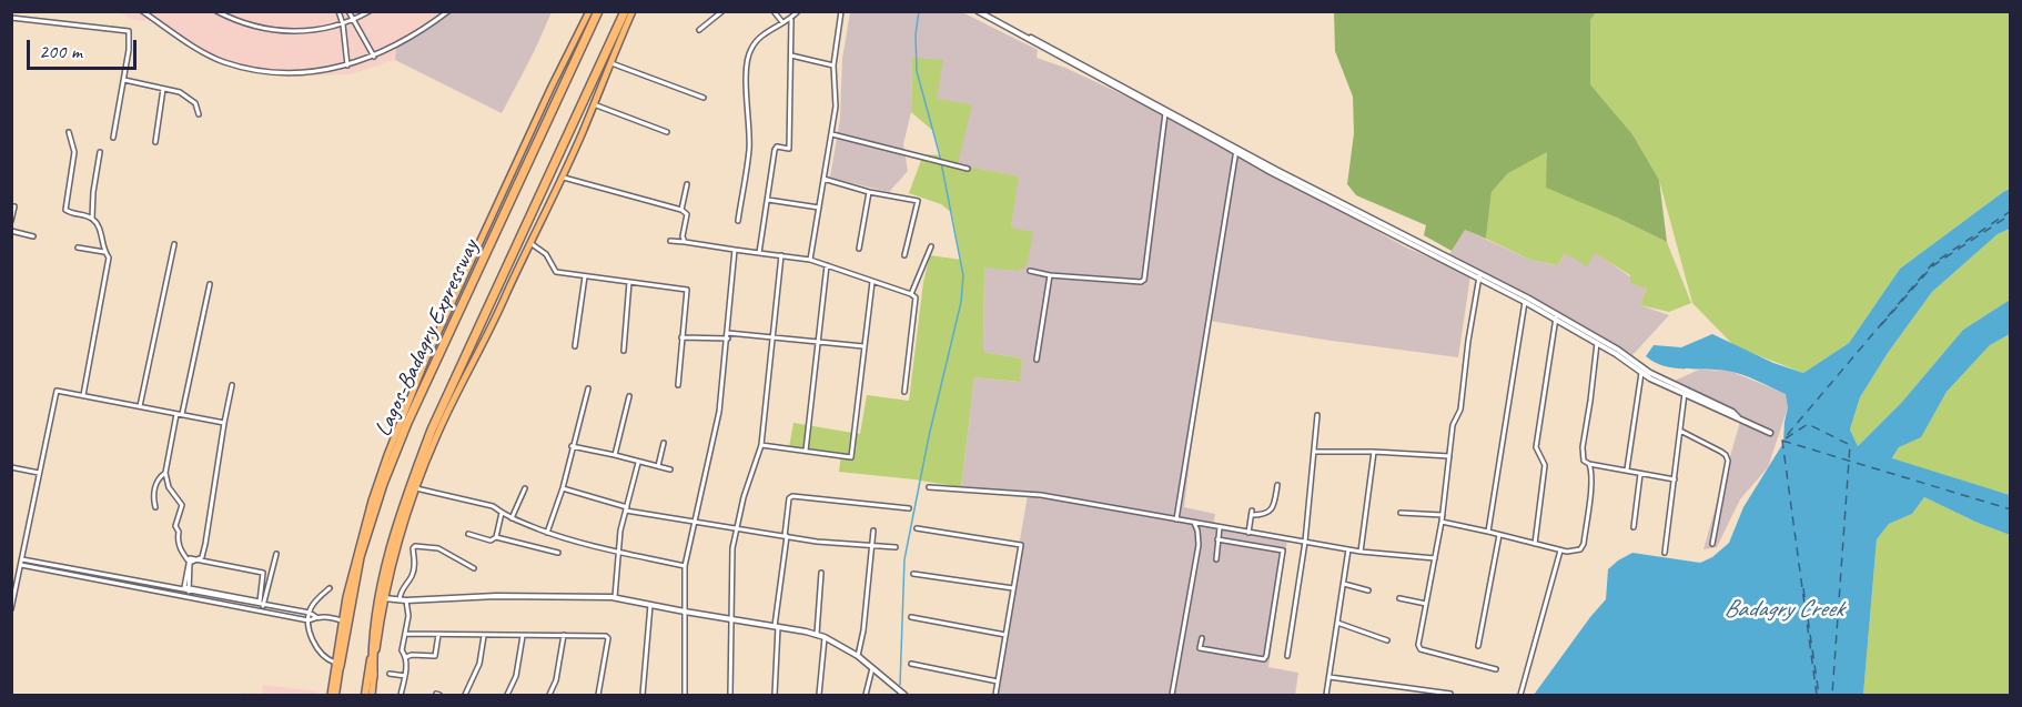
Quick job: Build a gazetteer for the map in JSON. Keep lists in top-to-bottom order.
{
  "streets": {
    "highway": ["Lagos-Badagry Expressway"]
  },
  "water": ["Badagry Creek"],
  "scale_bar": "200 m"
}
